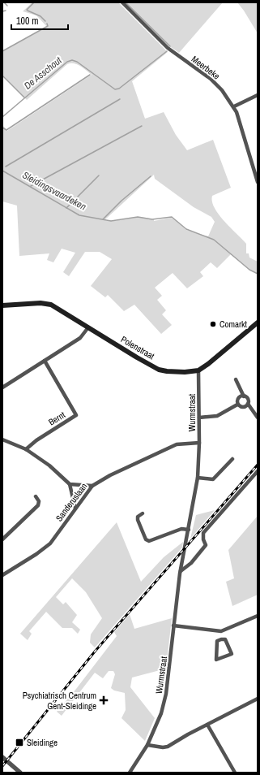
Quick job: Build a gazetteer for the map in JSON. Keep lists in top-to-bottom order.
{
  "streets": {
    "main road": ["Polenstraat"],
    "street": [
      "Meerbeke",
      "Wurmstraat",
      "Bernt",
      "Sanderuslaan"
    ]
  },
  "crossings": [
    ["Polenstraat", "Wurmstraat"],
    ["Wurmstraat", "Sanderuslaan"]
  ],
  "water": ["De Asschout", "Sleidingsvaardeken"],
  "places": {
    "other": ["Comarkt"],
    "health": ["Psychiatrisch Centrum Gent-Sleidinge"],
    "transit": ["Sleidinge"]
  },
  "scale_bar": "100 m"
}
